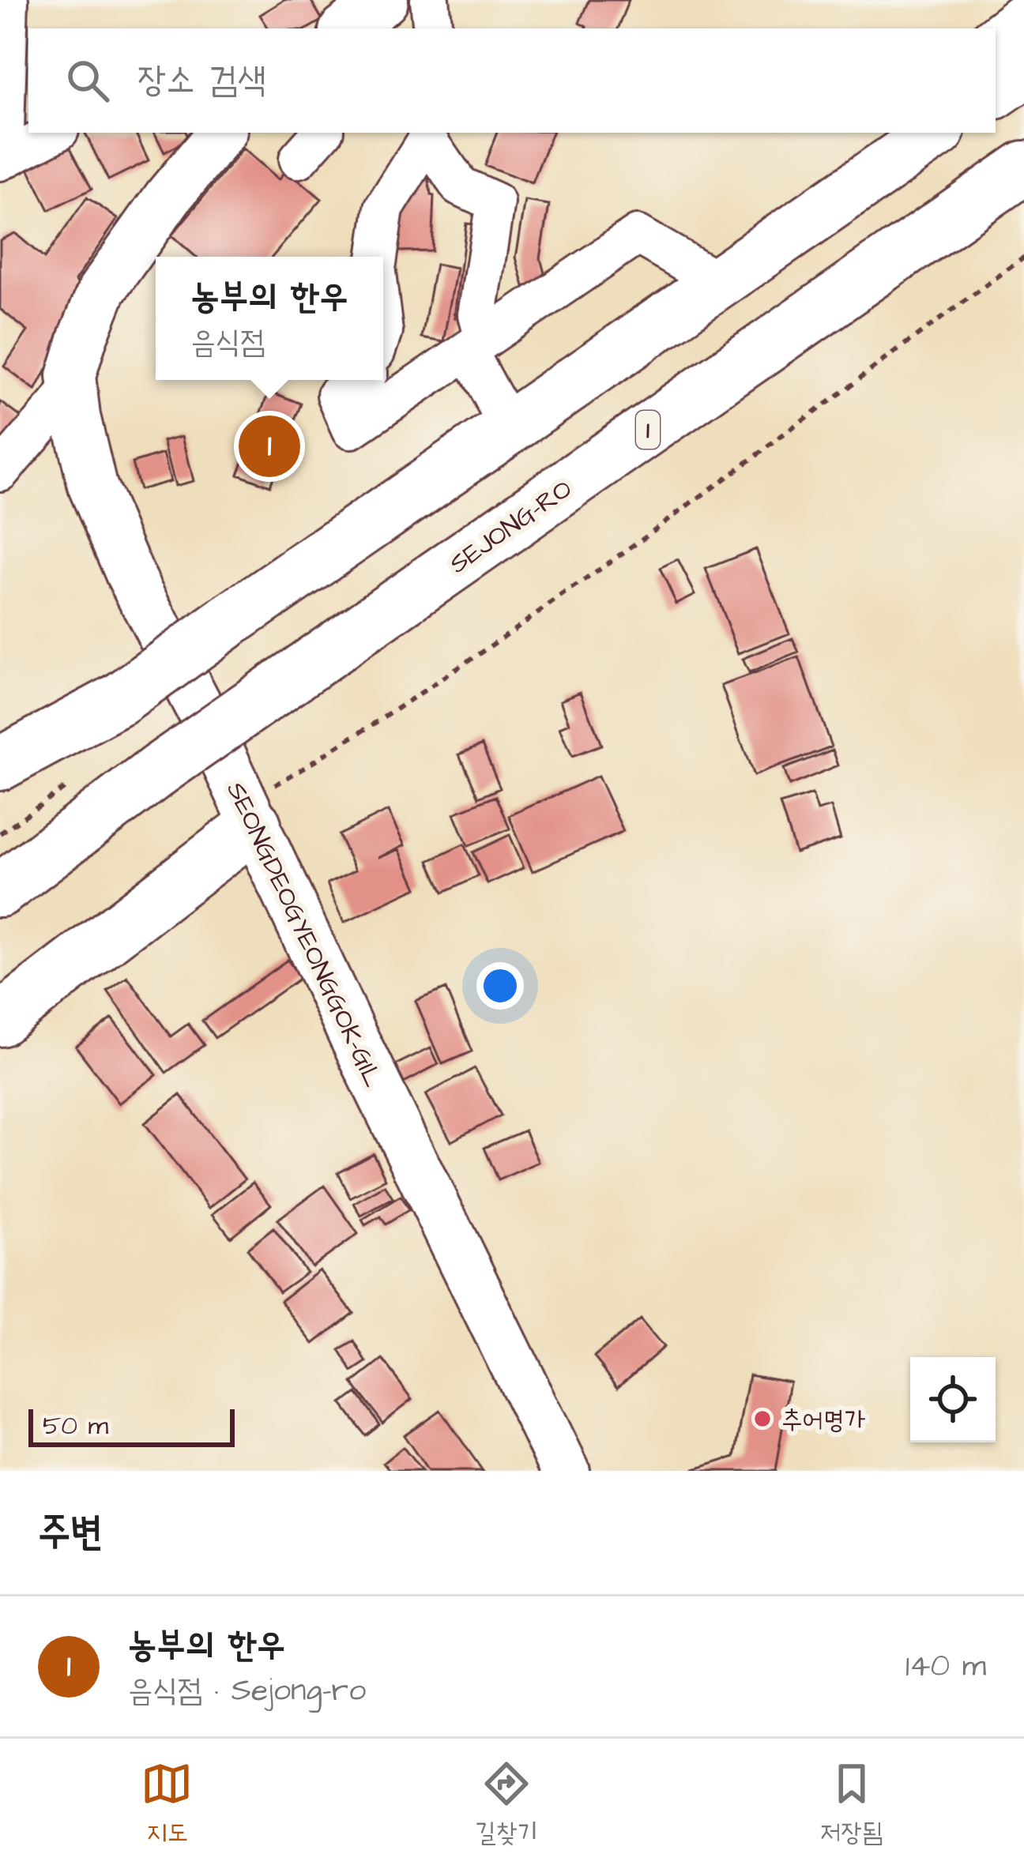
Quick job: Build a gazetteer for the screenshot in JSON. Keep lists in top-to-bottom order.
{
  "streets": {
    "highway": ["1", "SEJONG-RO"],
    "main road": ["SEONGDEOGYEONGGOK-GIL"]
  },
  "places": ["추어명가"],
  "scale_bar": "50 m",
  "page": {
    "search": "장소 검색",
    "popup": ["농부의 한우", "음식점"],
    "pins": "1",
    "scale": "50 m",
    "heading": "주변",
    "list": [
      {
        "mark": "1",
        "name": "농부의 한우",
        "note": "음식점 · Sejong-ro",
        "value": "140 m"
      }
    ],
    "nav": ["지도", "길찾기", "저장됨"]
  }
}
